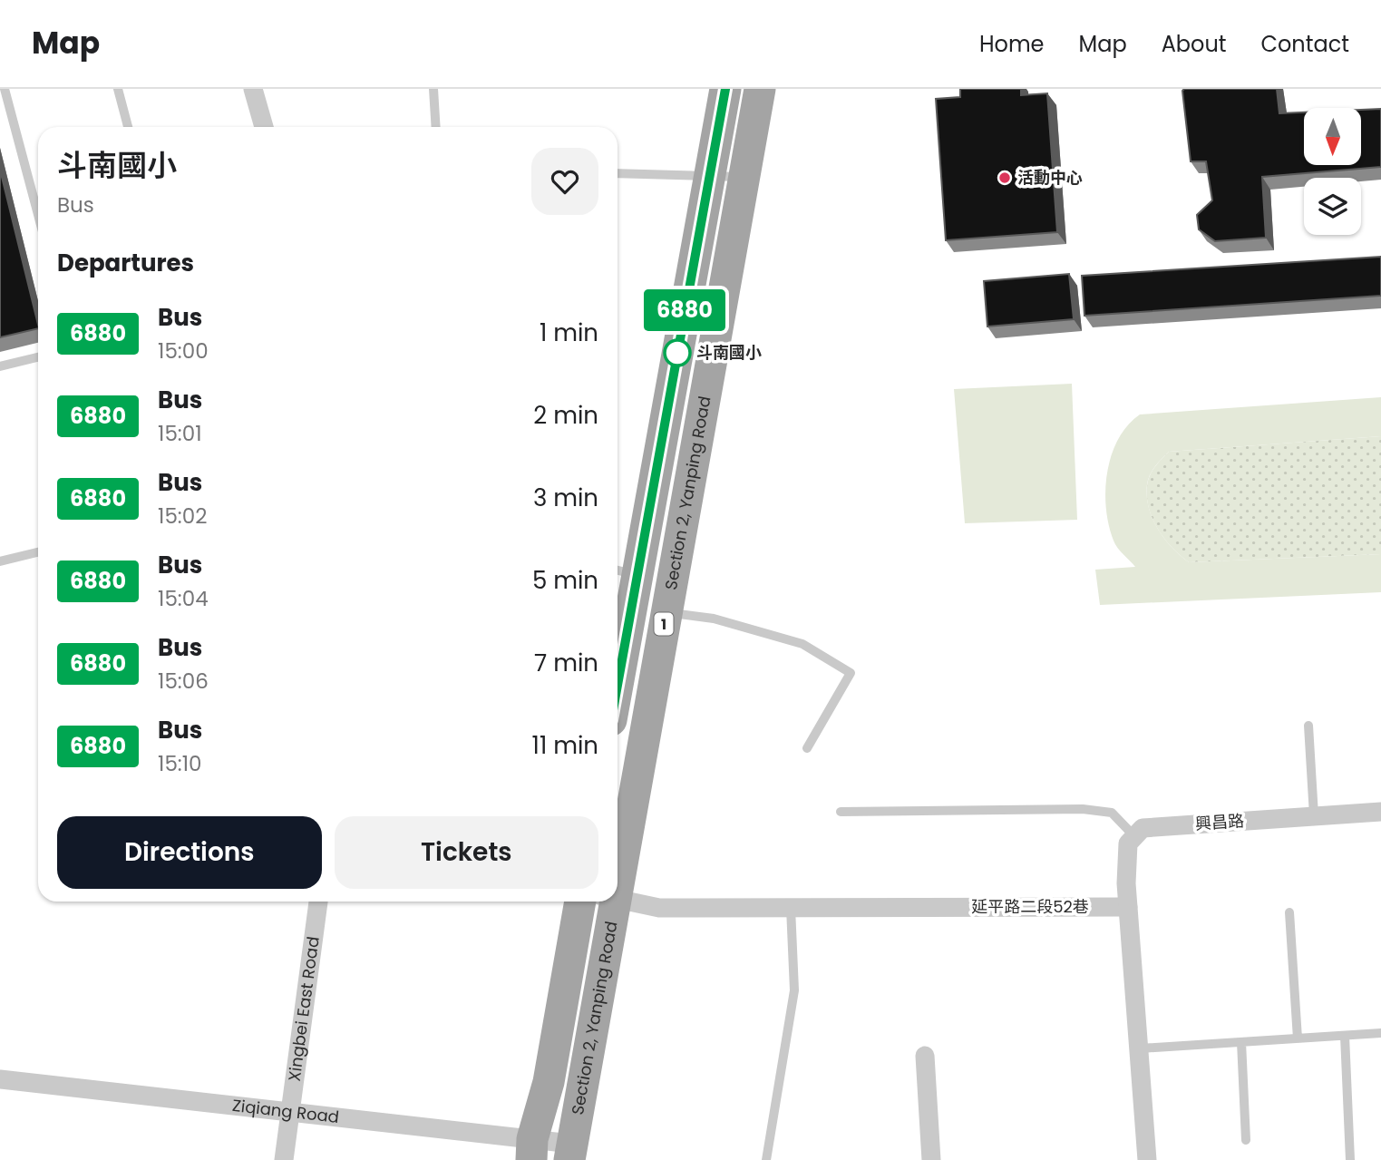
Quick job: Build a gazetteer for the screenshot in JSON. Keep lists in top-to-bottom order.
{
  "streets": {
    "main road": ["Section 2, Yanping Road", "1"],
    "street": [
      "興昌路",
      "延平路二段52巷",
      "Xingbei East Road",
      "Ziqiang Road"
    ]
  },
  "crossings": [
    ["Section 2, Yanping Road", "Ziqiang Road"],
    ["Xingbei East Road", "Ziqiang Road"]
  ],
  "places": ["活動中心", "斗南國小"],
  "lines": ["bus line 6880"],
  "north": "bottom",
  "page": {
    "header": "Map",
    "nav": [
      "Home",
      "Map",
      "About",
      "Contact"
    ],
    "on_map": "6880",
    "heading": [
      ["斗南國小", "Bus"],
      "Departures"
    ],
    "list": [
      {
        "mark": "6880",
        "name": "Bus",
        "note": "15:00",
        "value": "1 min"
      },
      {
        "mark": "6880",
        "name": "Bus",
        "note": "15:01",
        "value": "2 min"
      },
      {
        "mark": "6880",
        "name": "Bus",
        "note": "15:02",
        "value": "3 min"
      },
      {
        "mark": "6880",
        "name": "Bus",
        "note": "15:04",
        "value": "5 min"
      },
      {
        "mark": "6880",
        "name": "Bus",
        "note": "15:06",
        "value": "7 min"
      },
      {
        "mark": "6880",
        "name": "Bus",
        "note": "15:10",
        "value": "11 min"
      }
    ],
    "buttons": ["Directions", "Tickets"]
  }
}
